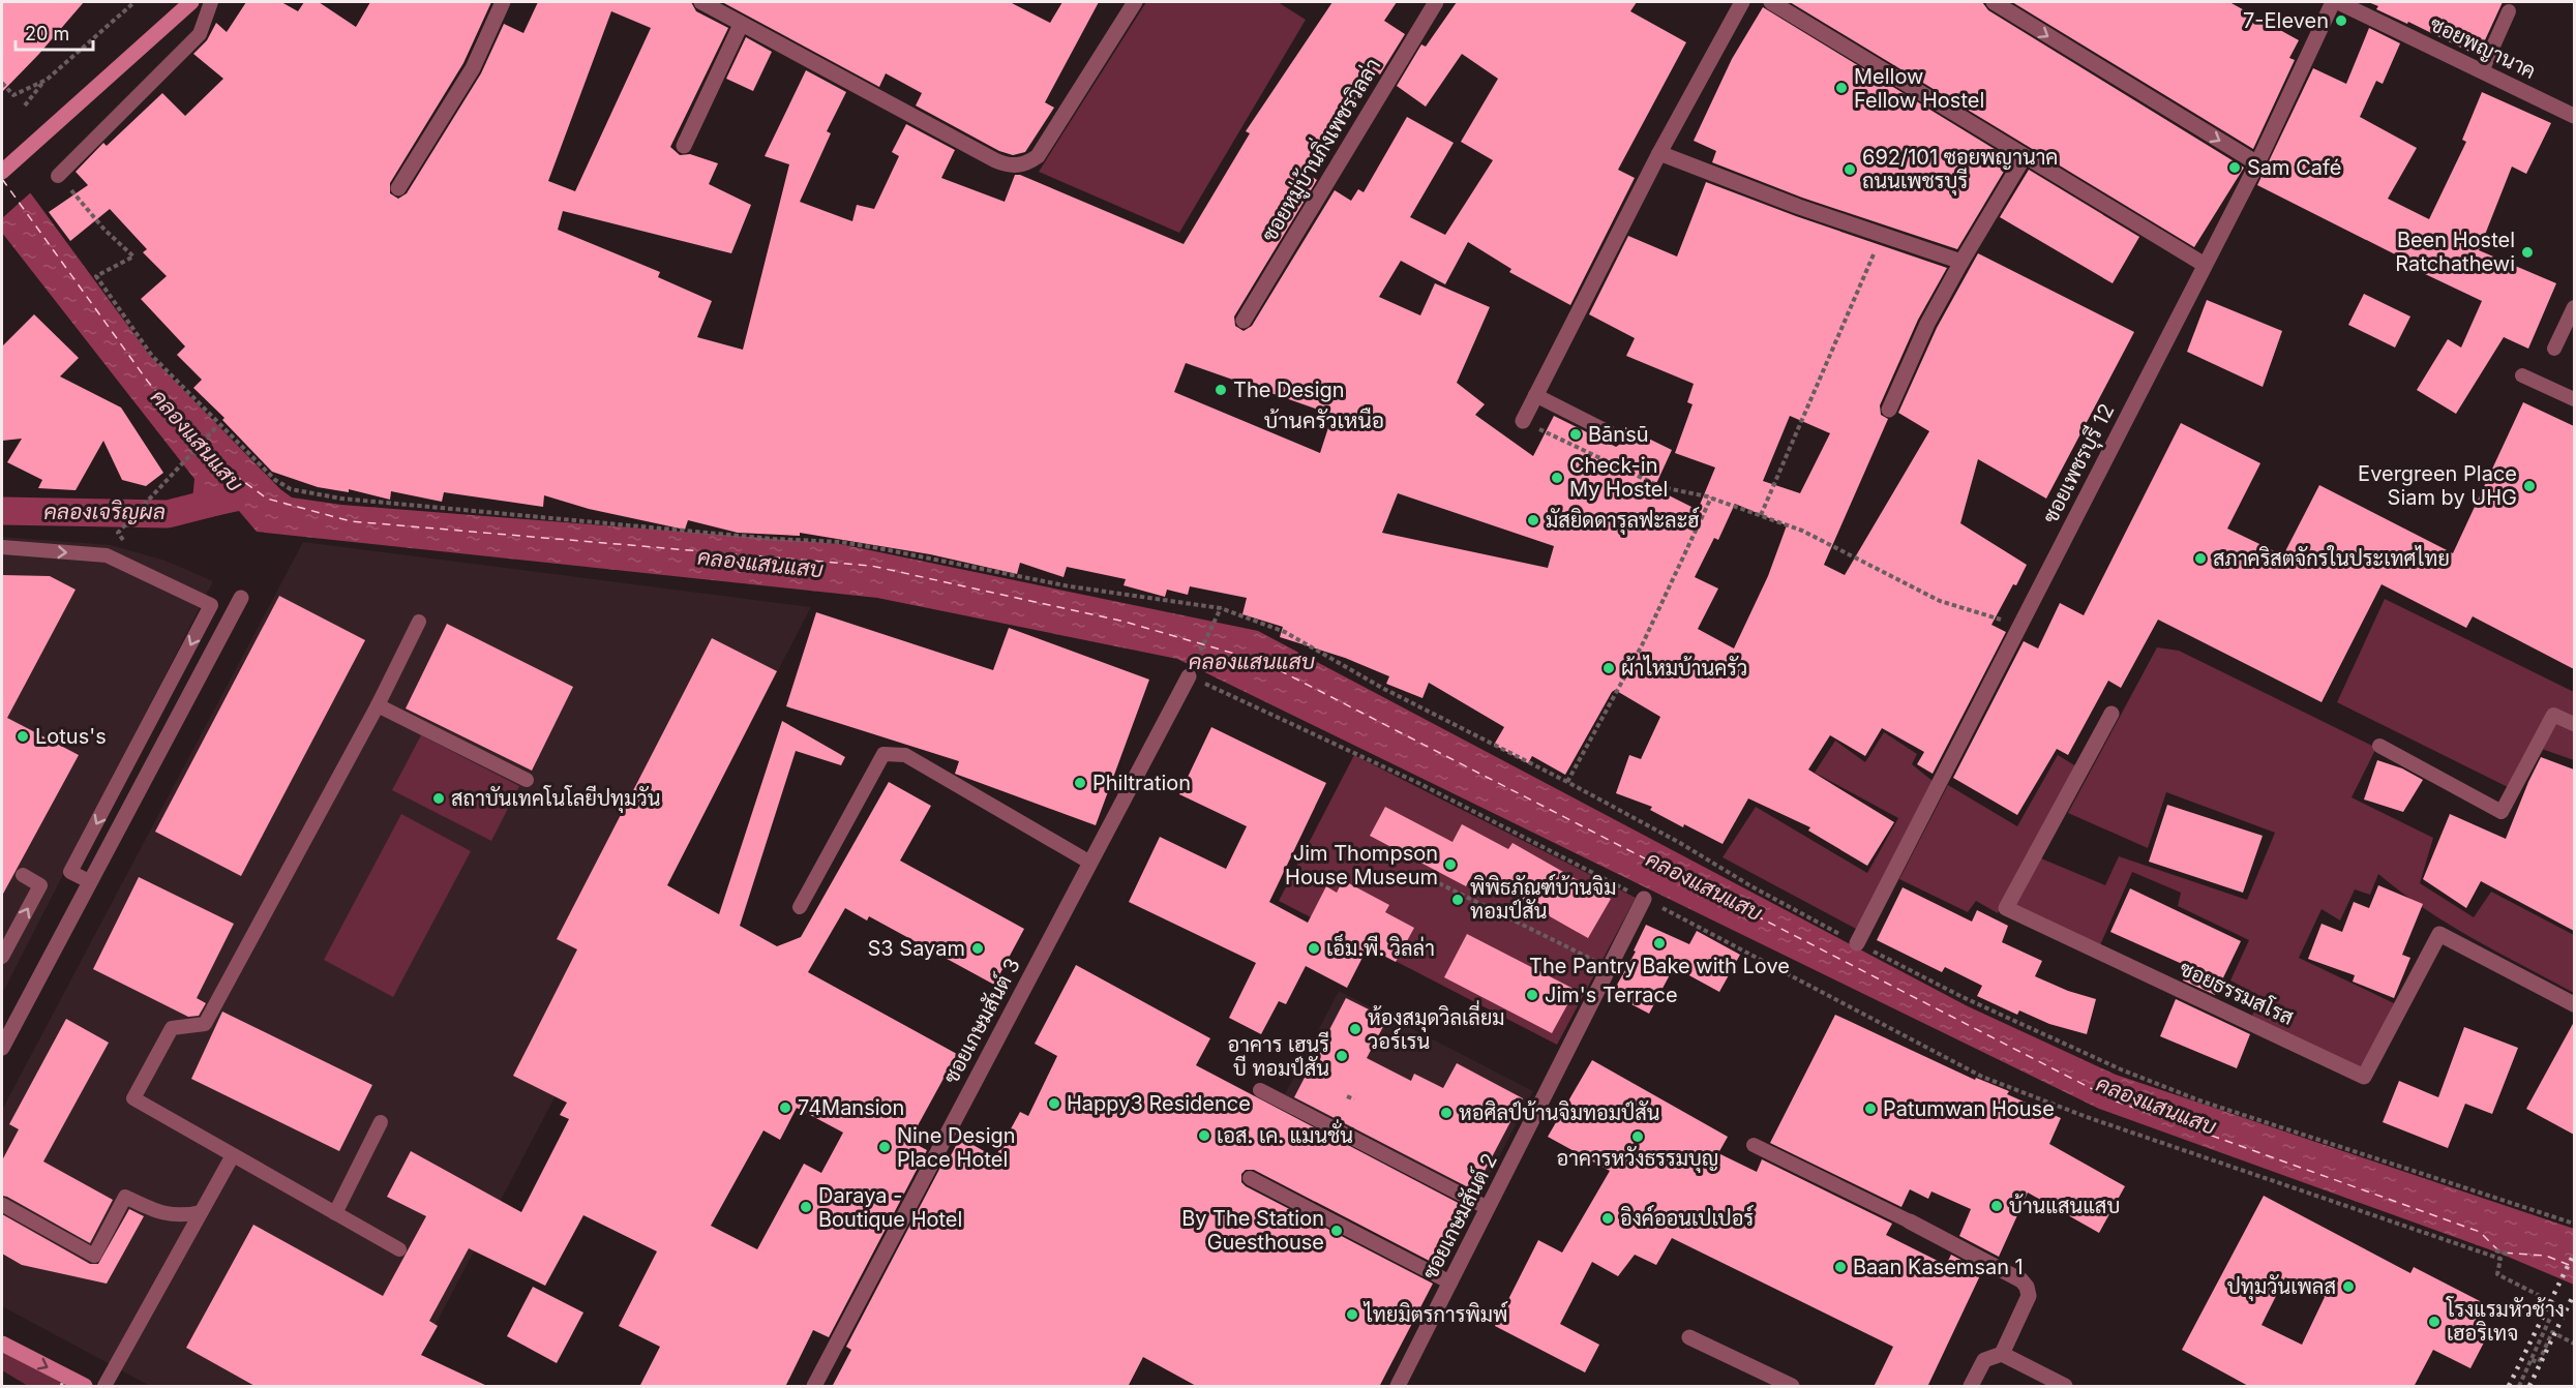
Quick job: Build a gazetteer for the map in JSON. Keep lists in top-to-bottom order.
{
  "streets": {
    "street": [
      "ซอยพญานาค",
      "ซอยหมู่บ้านกิ่งเพชรวิลล่า",
      "ซอยเพชรบุรี 12",
      "ซอยธรรมสโรส",
      "ซอยเกษมสันต์ 3",
      "ซอยเกษมสันต์ 2"
    ]
  },
  "districts": ["บ้านครัวเหนือ"],
  "water": ["คลองแสนแสบ", "คลองเจริญผล"],
  "places": [
    "7-Eleven",
    "Mellow Fellow Hostel",
    "Sam Café",
    "692/101 ซอยพญานาค ถนนเพชรบุรี",
    "Been Hostel Ratchathewi",
    "The Design",
    "Bānsū",
    "Check-in My Hostel",
    "Evergreen Place Siam by UHG",
    "มัสยิดดารุลฟะละฮ์",
    "สภาคริสตจักรในประเทศไทย",
    "ผ้าไหมบ้านครัว",
    "Lotus's",
    "Philtration",
    "สถาบันเทคโนโลยีปทุมวัน",
    "Jim Thompson House Museum",
    "พิพิธภัณฑ์บ้านจิม ทอมป์สัน",
    "The Pantry Bake with Love",
    "S3 Sayam",
    "เอ็ม.พี. วิลล่า",
    "Jim's Terrace",
    "ห้องสมุดวิลเลี่ยม วอร์เรน",
    "อาคาร เฮนรี บี ทอมป์สัน",
    "Happy3 Residence",
    "74Mansion",
    "Patumwan House",
    "หอศิลป์บ้านจิมทอมป์สัน",
    "เอส. เค. แมนชั่น",
    "อาคารหวังธรรมบุญ",
    "Nine Design Place Hotel",
    "บ้านแสนแสบ",
    "Daraya - Boutique Hotel",
    "อิงค์ออนเปเปอร์",
    "By The Station Guesthouse",
    "Baan Kasemsan 1",
    "ปทุมวันเพลส",
    "ไทยมิตรการพิมพ์",
    "โรงแรมหัวช้าง เฮอริเทจ"
  ],
  "scale_bar": "20 m"
}
